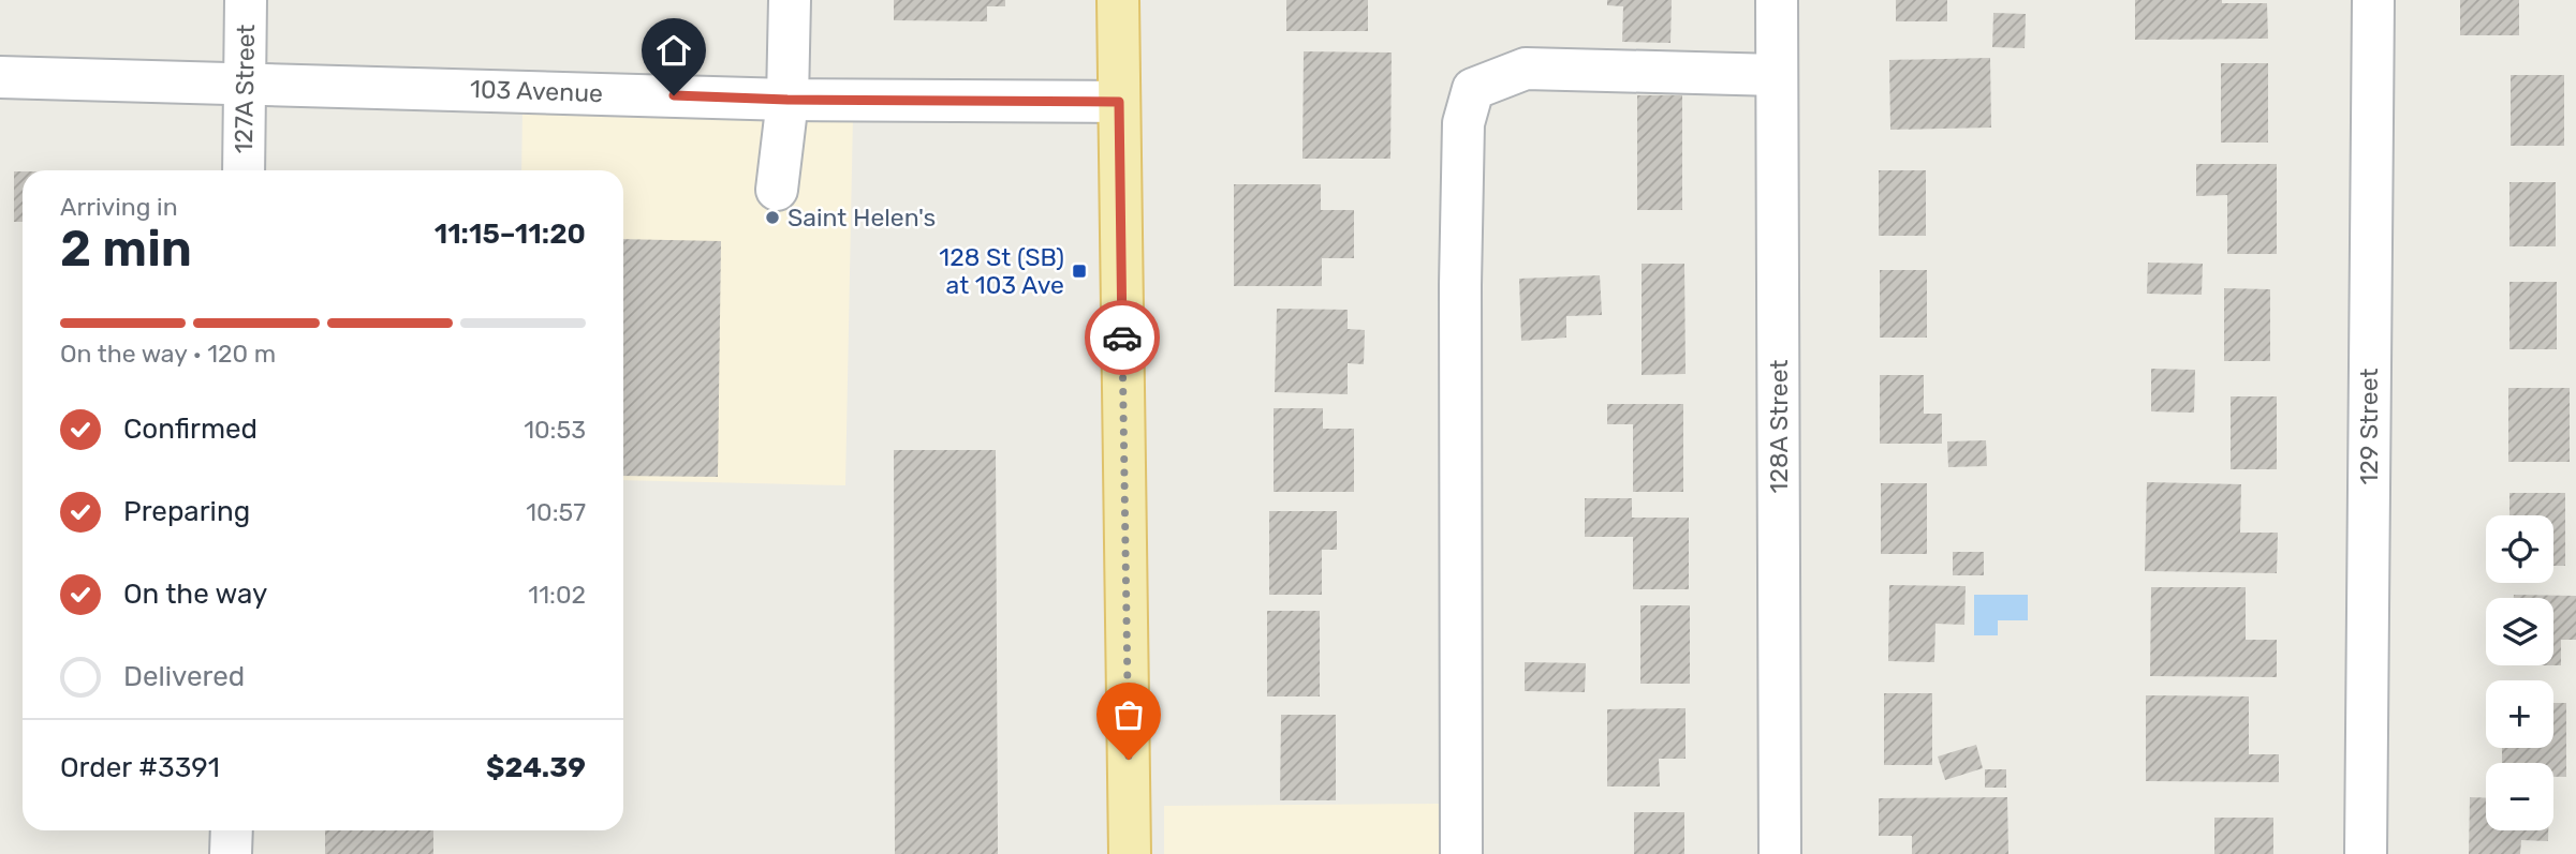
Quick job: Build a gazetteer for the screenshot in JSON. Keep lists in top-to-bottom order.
{
  "streets": {
    "street": [
      "127A Street",
      "103 Avenue",
      "128A Street",
      "129 Street"
    ]
  },
  "crossings": [
    ["127A Street", "103 Avenue"]
  ],
  "places": {
    "other": ["Saint Helen's"],
    "transit": ["128 St (SB) at 103 Ave"]
  },
  "page": {
    "heading": ["2 min", "Arriving in", "11:15–11:20"],
    "panel": ["Order #3391", "$24.39"],
    "bar": "On the way · 120 m",
    "list": [
      ["Confirmed", "10:53"],
      ["Preparing", "10:57"],
      ["On the way", "11:02"],
      "Delivered"
    ],
    "map_buttons": ["+", "−"]
  }
}
